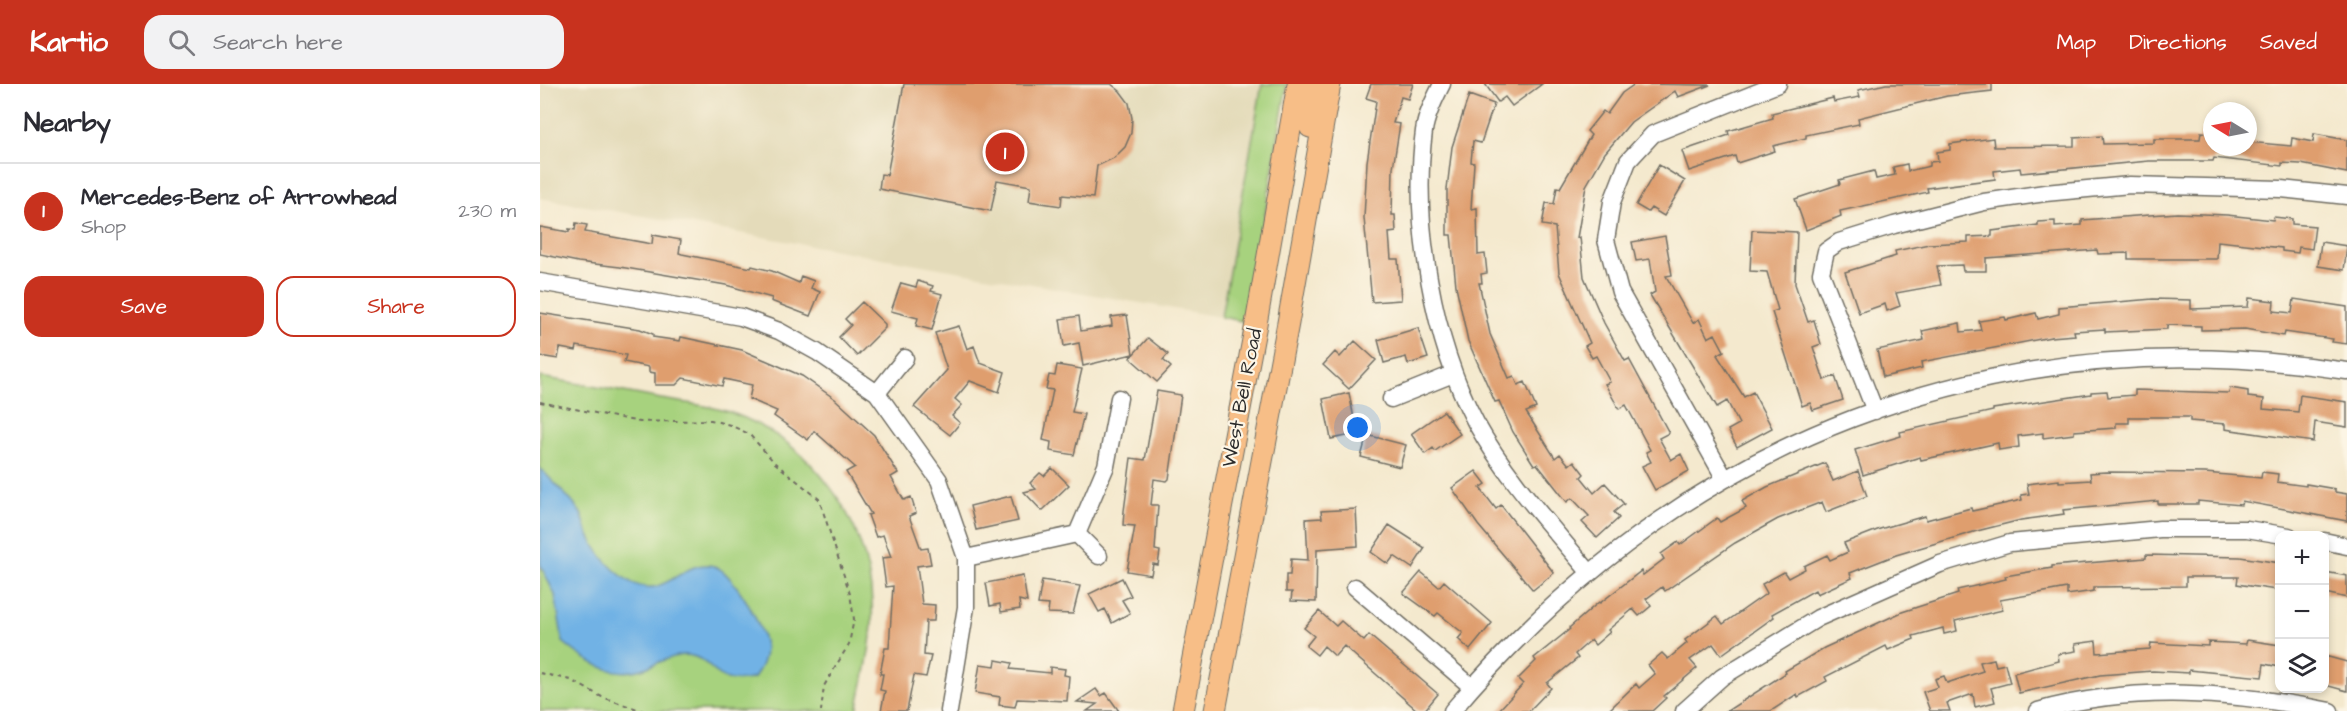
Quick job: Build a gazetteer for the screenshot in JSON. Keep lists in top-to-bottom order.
{
  "streets": {
    "main road": ["West Bell Road"]
  },
  "north": "left",
  "page": {
    "header": "Kartio",
    "search": "Search here",
    "nav": ["Map", "Directions", "Saved"],
    "heading": "Nearby",
    "pins": "1",
    "list": [
      {
        "mark": "1",
        "name": "Mercedes-Benz of Arrowhead",
        "note": "Shop",
        "value": "230 m"
      }
    ],
    "buttons": ["Save", "Share"],
    "map_buttons": ["+", "−"]
  }
}
